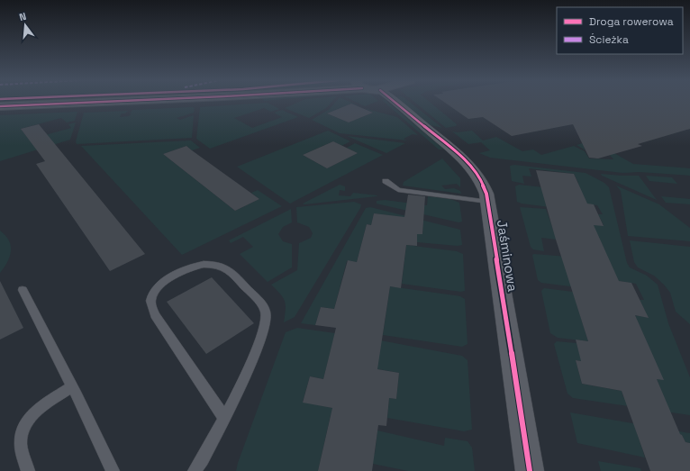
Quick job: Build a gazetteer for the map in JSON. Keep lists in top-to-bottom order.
{
  "streets": {
    "street": ["Jaśminowa"]
  },
  "legend": ["Droga rowerowa", "Ścieżka"],
  "north": "top"
}
